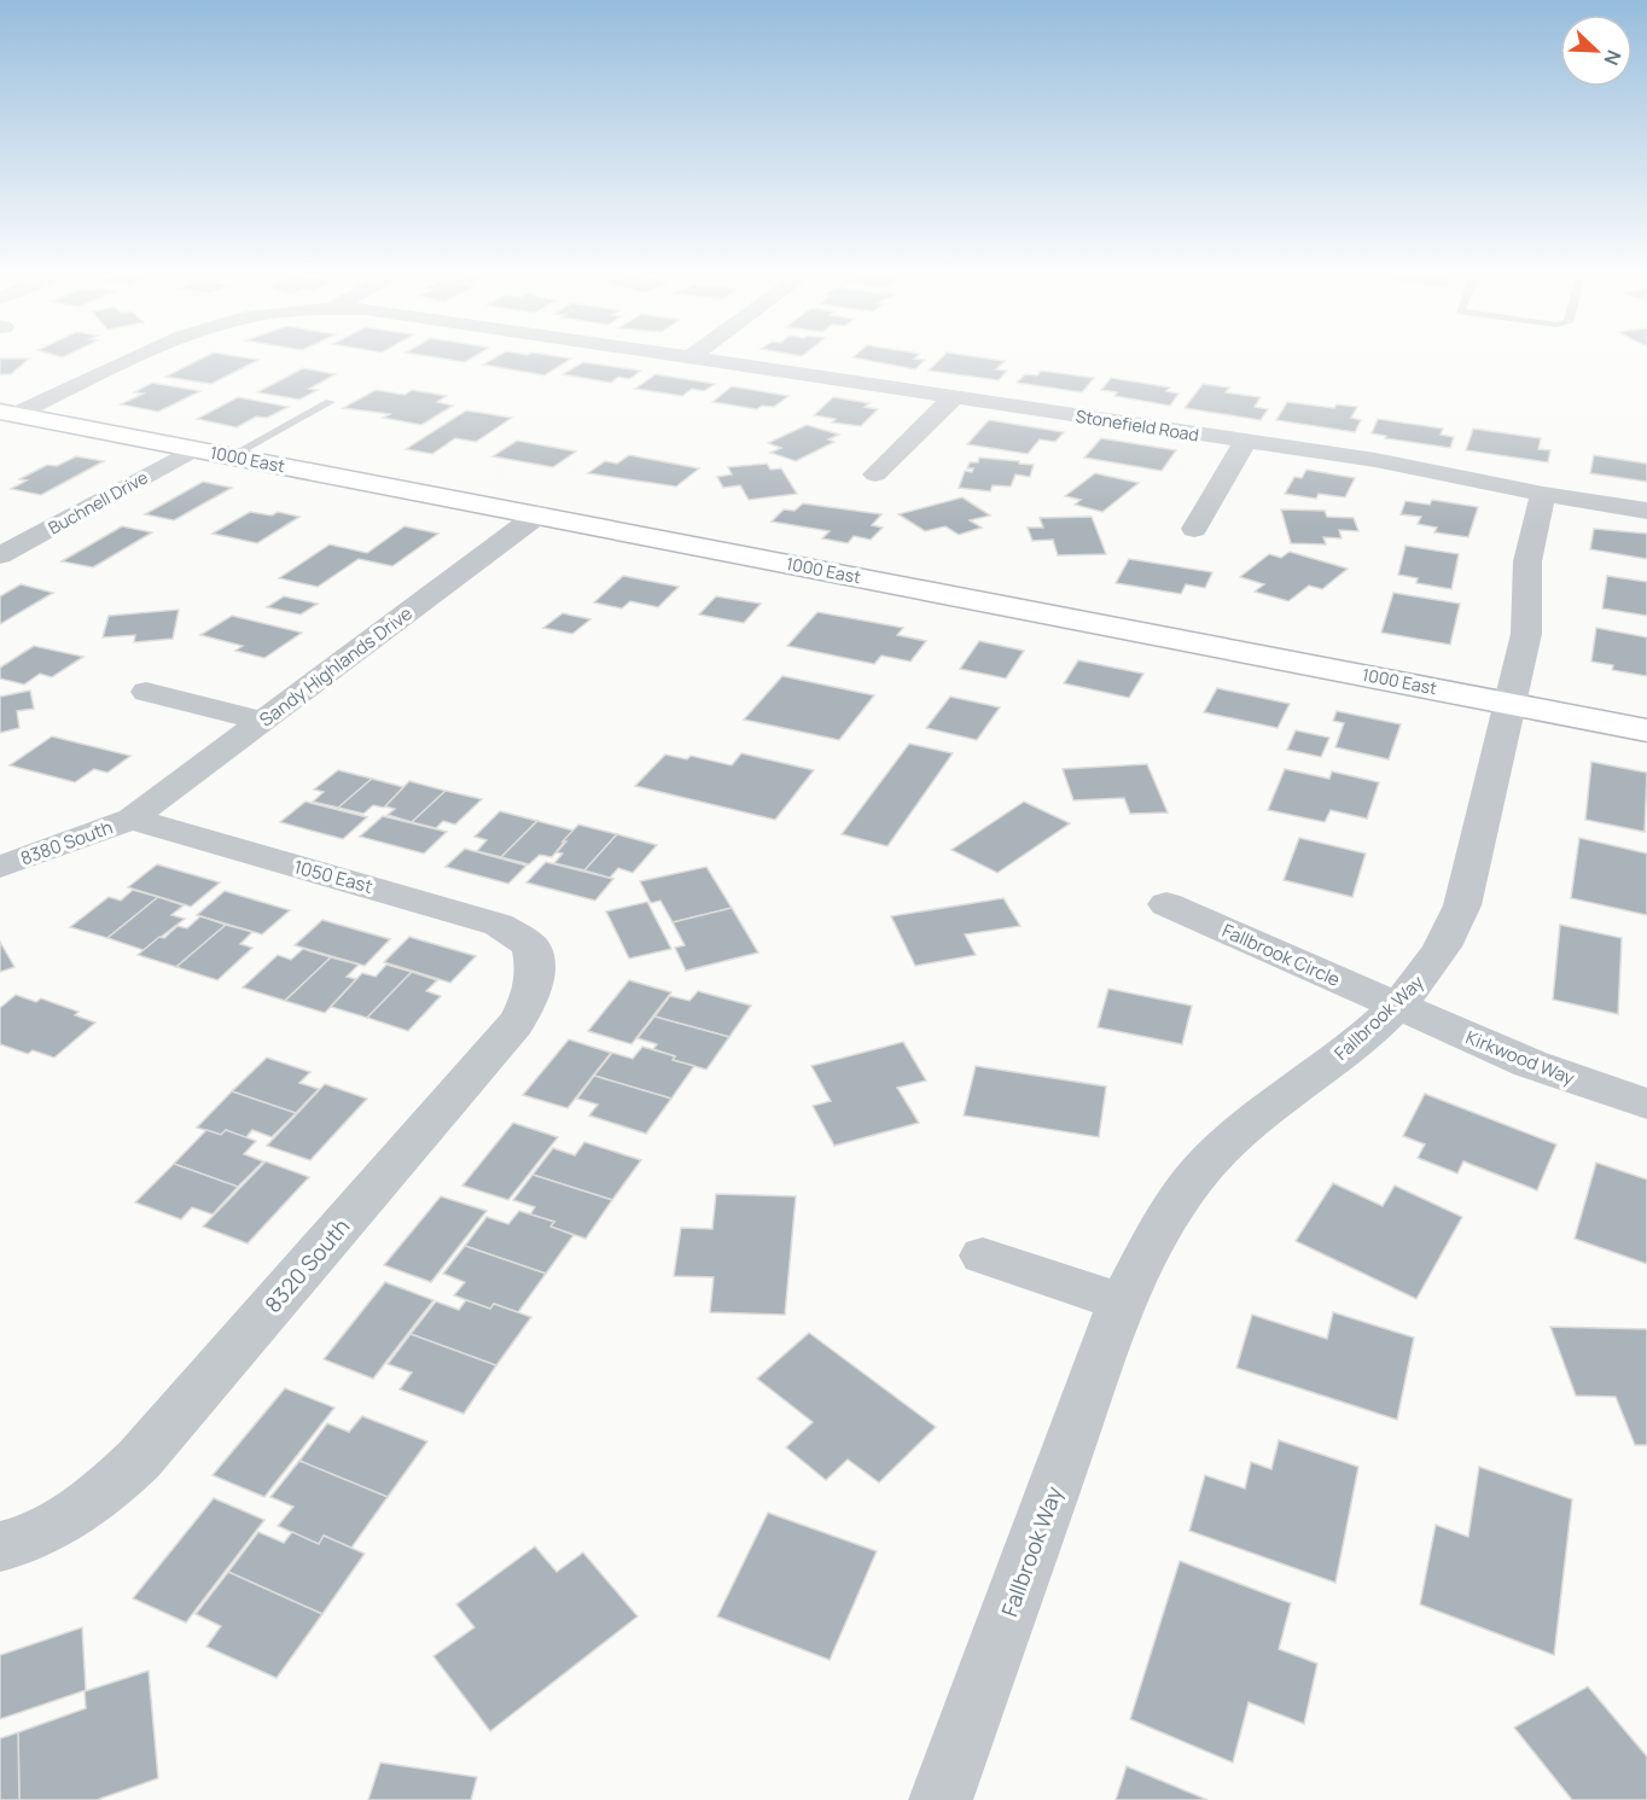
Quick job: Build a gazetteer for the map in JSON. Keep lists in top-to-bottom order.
{
  "streets": {
    "street": [
      "Stonefield Road",
      "1000 East",
      "Buchnell Drive",
      "Sandy Highlands Drive",
      "8380 South",
      "1050 East",
      "Fallbrook Circle",
      "Fallbrook Way",
      "Kirkwood Way",
      "8320 South"
    ]
  },
  "crossings": [
    ["Stonefield Road", "1000 East"],
    ["Stonefield Road", "Fallbrook Way"],
    ["1000 East", "Buchnell Drive"],
    ["1000 East", "Sandy Highlands Drive"],
    ["1000 East", "Fallbrook Way"],
    ["Sandy Highlands Drive", "8380 South"],
    ["Sandy Highlands Drive", "1050 East"],
    ["8380 South", "1050 East"],
    ["1050 East", "8320 South"],
    ["Fallbrook Circle", "Fallbrook Way"],
    ["Fallbrook Circle", "Kirkwood Way"],
    ["Fallbrook Way", "Kirkwood Way"]
  ],
  "north": "bottom right"
}
